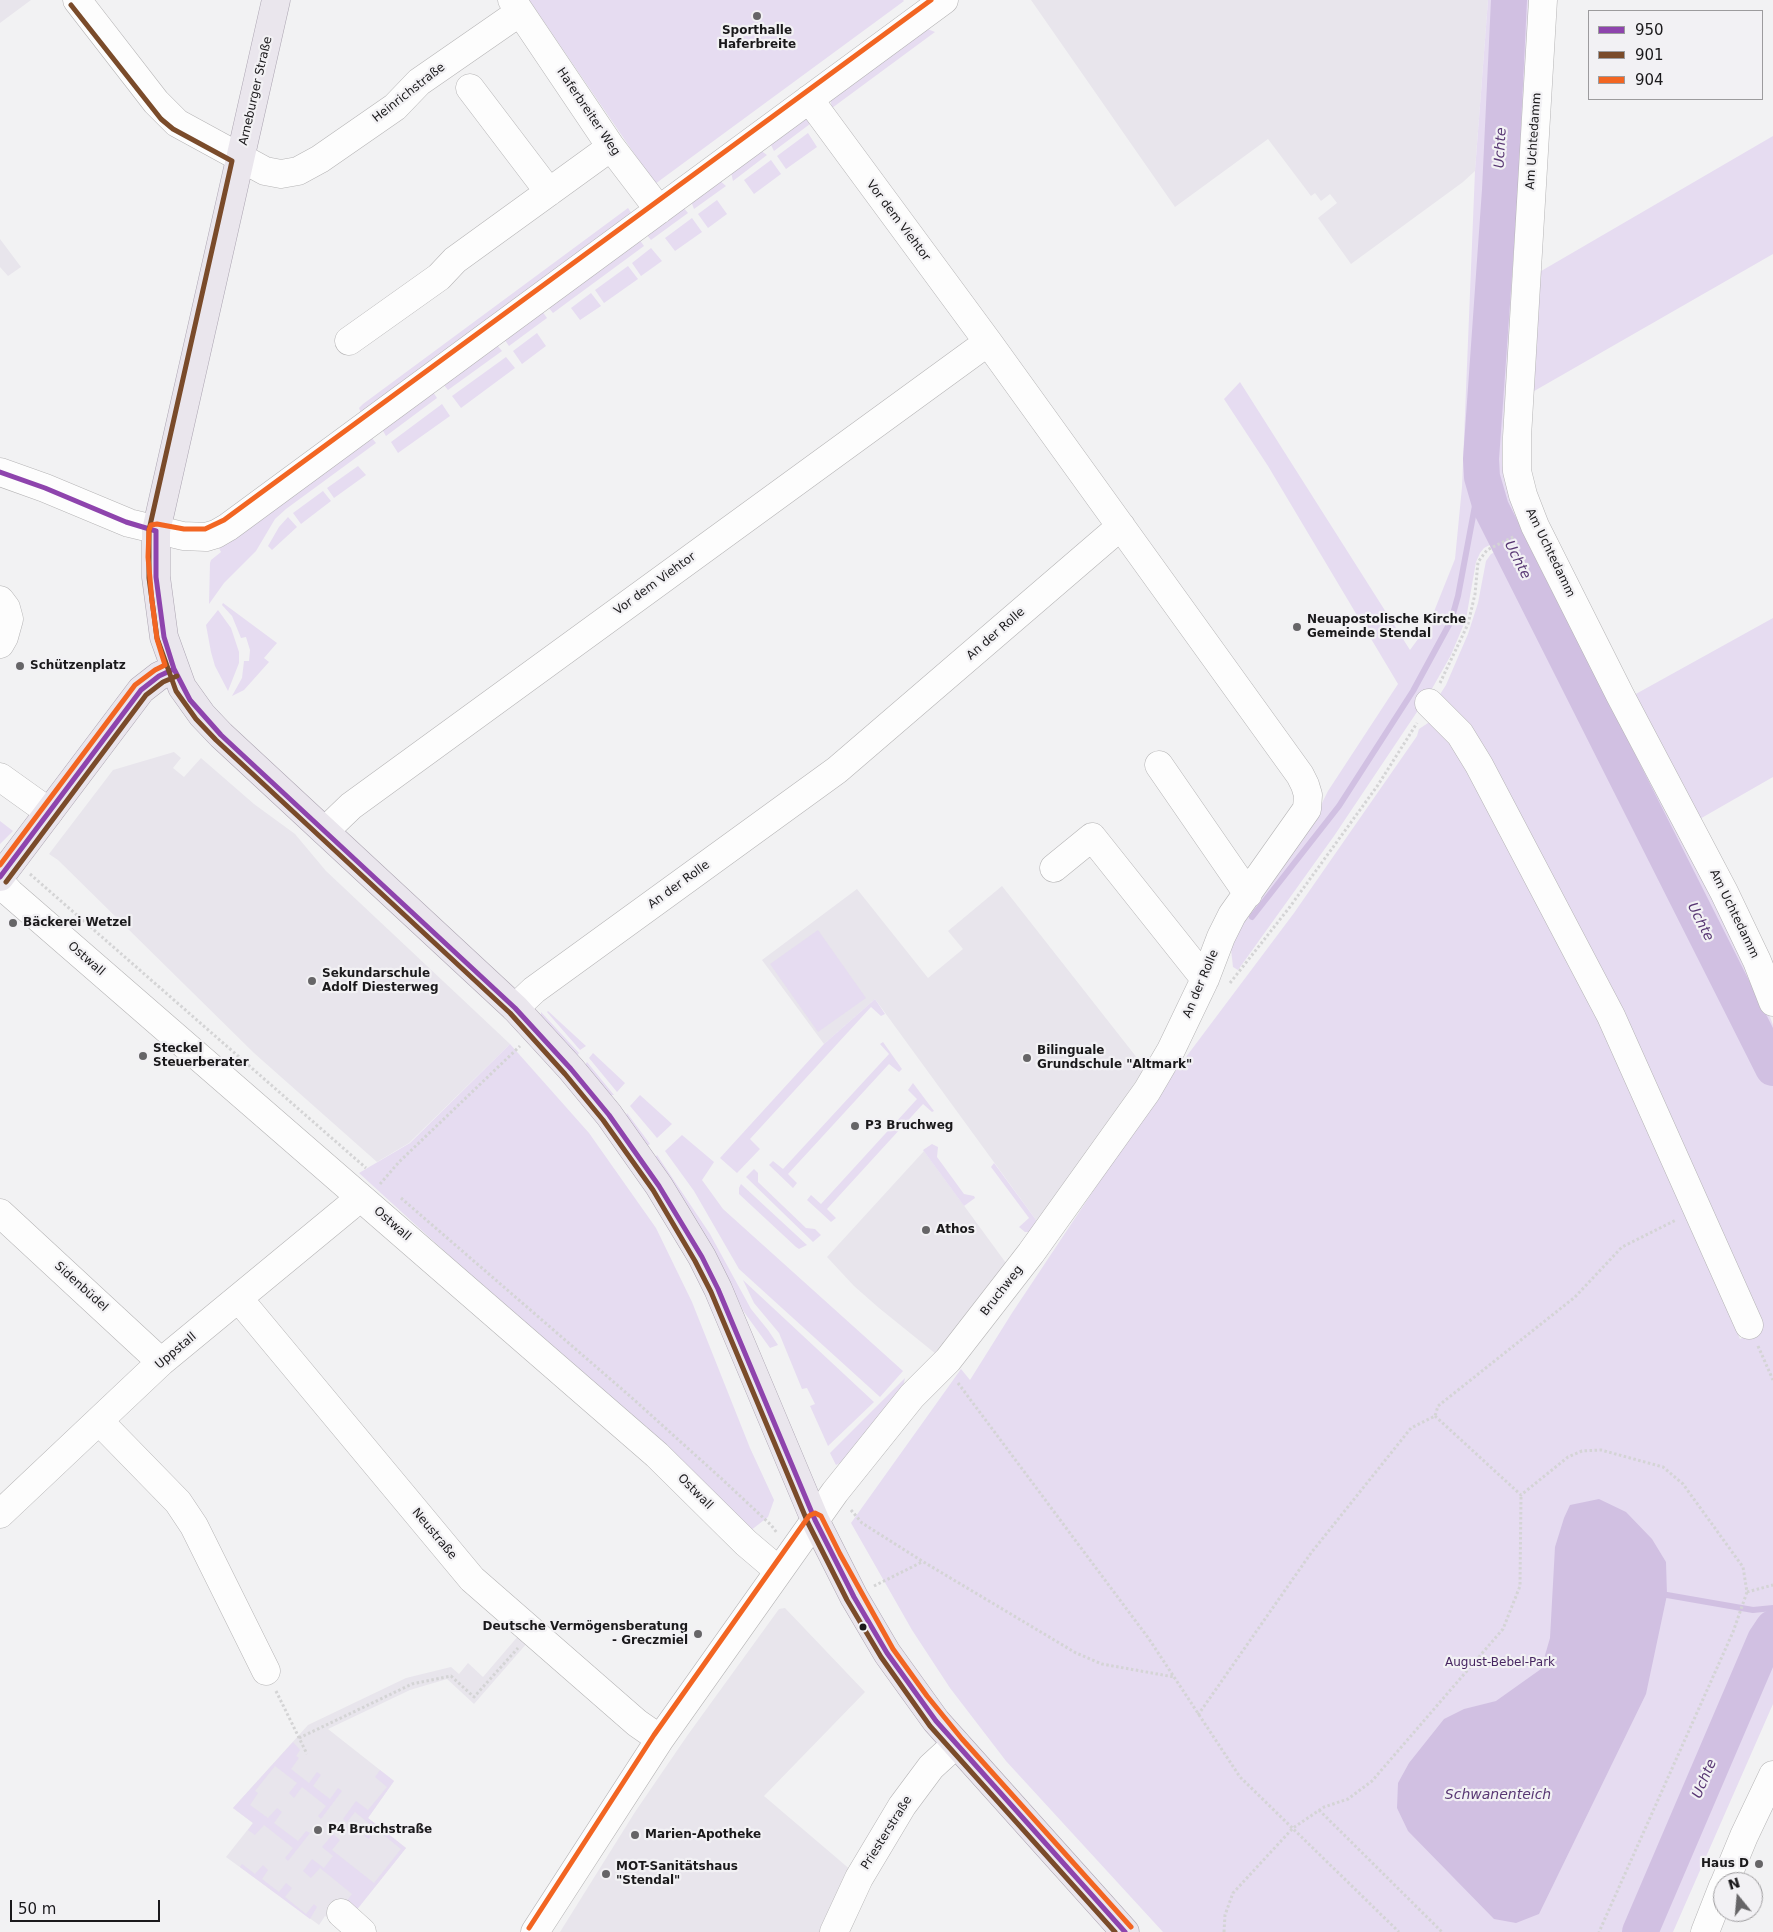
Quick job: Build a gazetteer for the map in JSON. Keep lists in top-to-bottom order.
{
  "streets": {
    "main road": ["Arneburger Straße"],
    "street": [
      "Heinrichstraße",
      "Haferbreiter Weg",
      "Am Uchtedamm",
      "Vor dem Viehtor",
      "An der Rolle",
      "Ostwall",
      "Sidenbüdel",
      "Bruchweg",
      "Uppstall",
      "Neustraße",
      "Priesterstraße"
    ]
  },
  "crossings": [
    ["Arneburger Straße", "Heinrichstraße"],
    ["Arneburger Straße", "Vor dem Viehtor"],
    ["Arneburger Straße", "An der Rolle"],
    ["Arneburger Straße", "Bruchweg"],
    ["Heinrichstraße", "Haferbreiter Weg"],
    ["Vor dem Viehtor", "An der Rolle"],
    ["An der Rolle", "Bruchweg"],
    ["Ostwall", "Bruchweg"],
    ["Ostwall", "Uppstall"],
    ["Sidenbüdel", "Uppstall"],
    ["Bruchweg", "Neustraße"],
    ["Uppstall", "Neustraße"]
  ],
  "water": ["Uchte", "Schwanenteich"],
  "parks": ["August-Bebel-Park"],
  "places": [
    "Sporthalle Haferbreite",
    "Neuapostolische Kirche Gemeinde Stendal",
    "Schützenplatz",
    "Bäckerei Wetzel",
    "Sekundarschule Adolf Diesterweg",
    "Steckel Steuerberater",
    "Bilinguale Grundschule \"Altmark\"",
    "P3 Bruchweg",
    "Athos",
    "Deutsche Vermögensberatung - Greczmiel",
    "P4 Bruchstraße",
    "Marien-Apotheke",
    "Haus D",
    "MOT-Sanitätshaus \"Stendal\""
  ],
  "lines": ["transit line 904", "transit line 901", "transit line 950"],
  "legend": ["950", "901", "904"],
  "scale_bar": "50 m",
  "north": "top"
}
